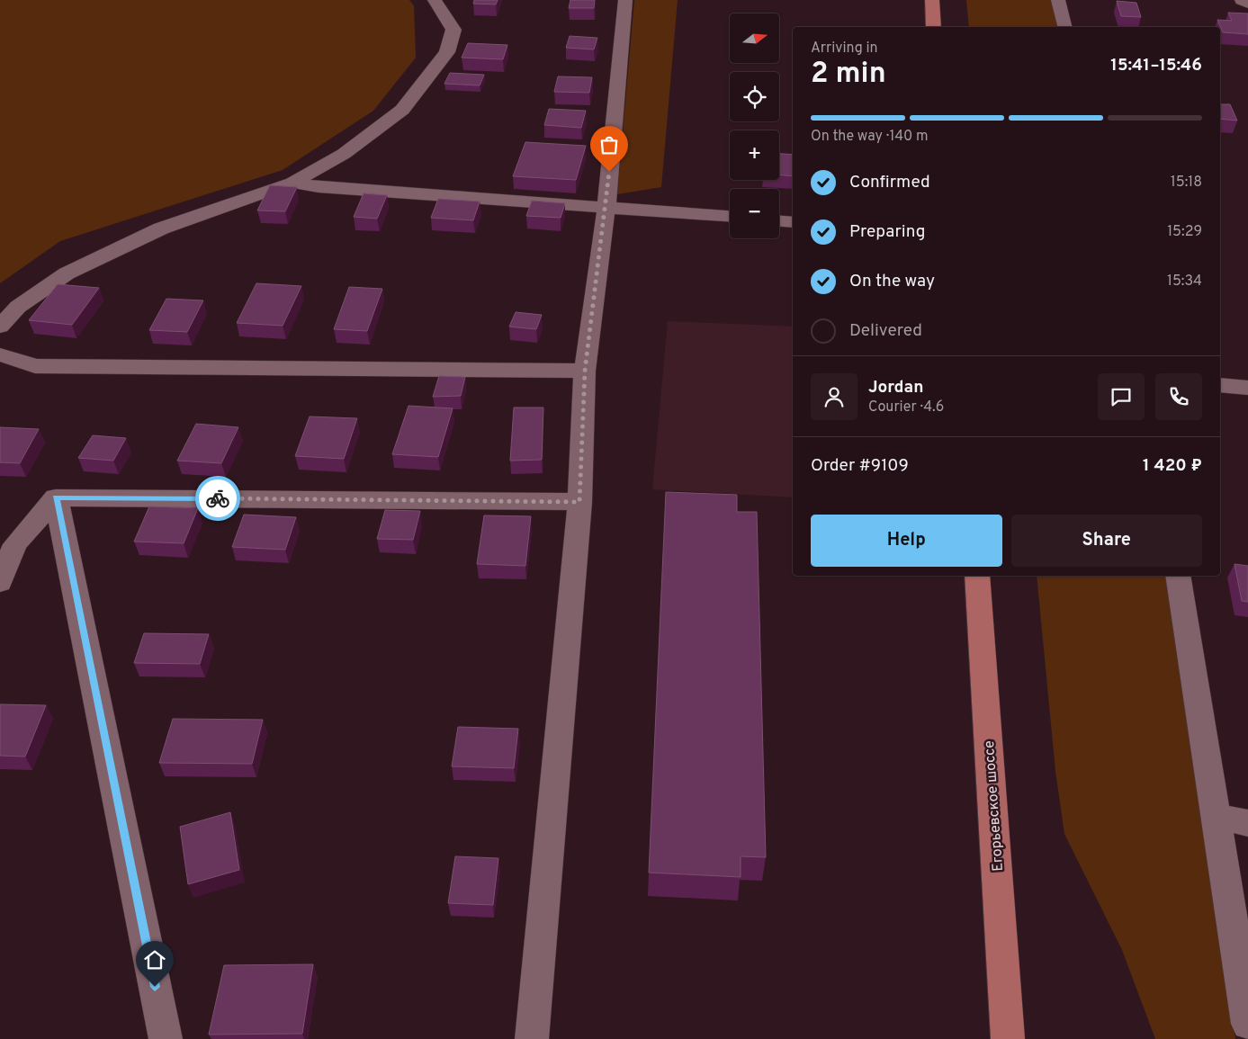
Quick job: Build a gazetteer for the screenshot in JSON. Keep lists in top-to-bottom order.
{
  "streets": {
    "main road": ["Егорьевское шоссе"]
  },
  "north": "right",
  "page": {
    "map_buttons": ["+", "−"],
    "heading": ["2 min", "Arriving in", "15:41–15:46"],
    "panel": [
      "Jordan",
      "Courier · 4.6",
      "Order #9109",
      "1 420 ₽"
    ],
    "bar": "On the way · 140 m",
    "list": [
      ["Confirmed", "15:18"],
      ["Preparing", "15:29"],
      ["On the way", "15:34"],
      "Delivered"
    ],
    "buttons": ["Help", "Share"]
  }
}
